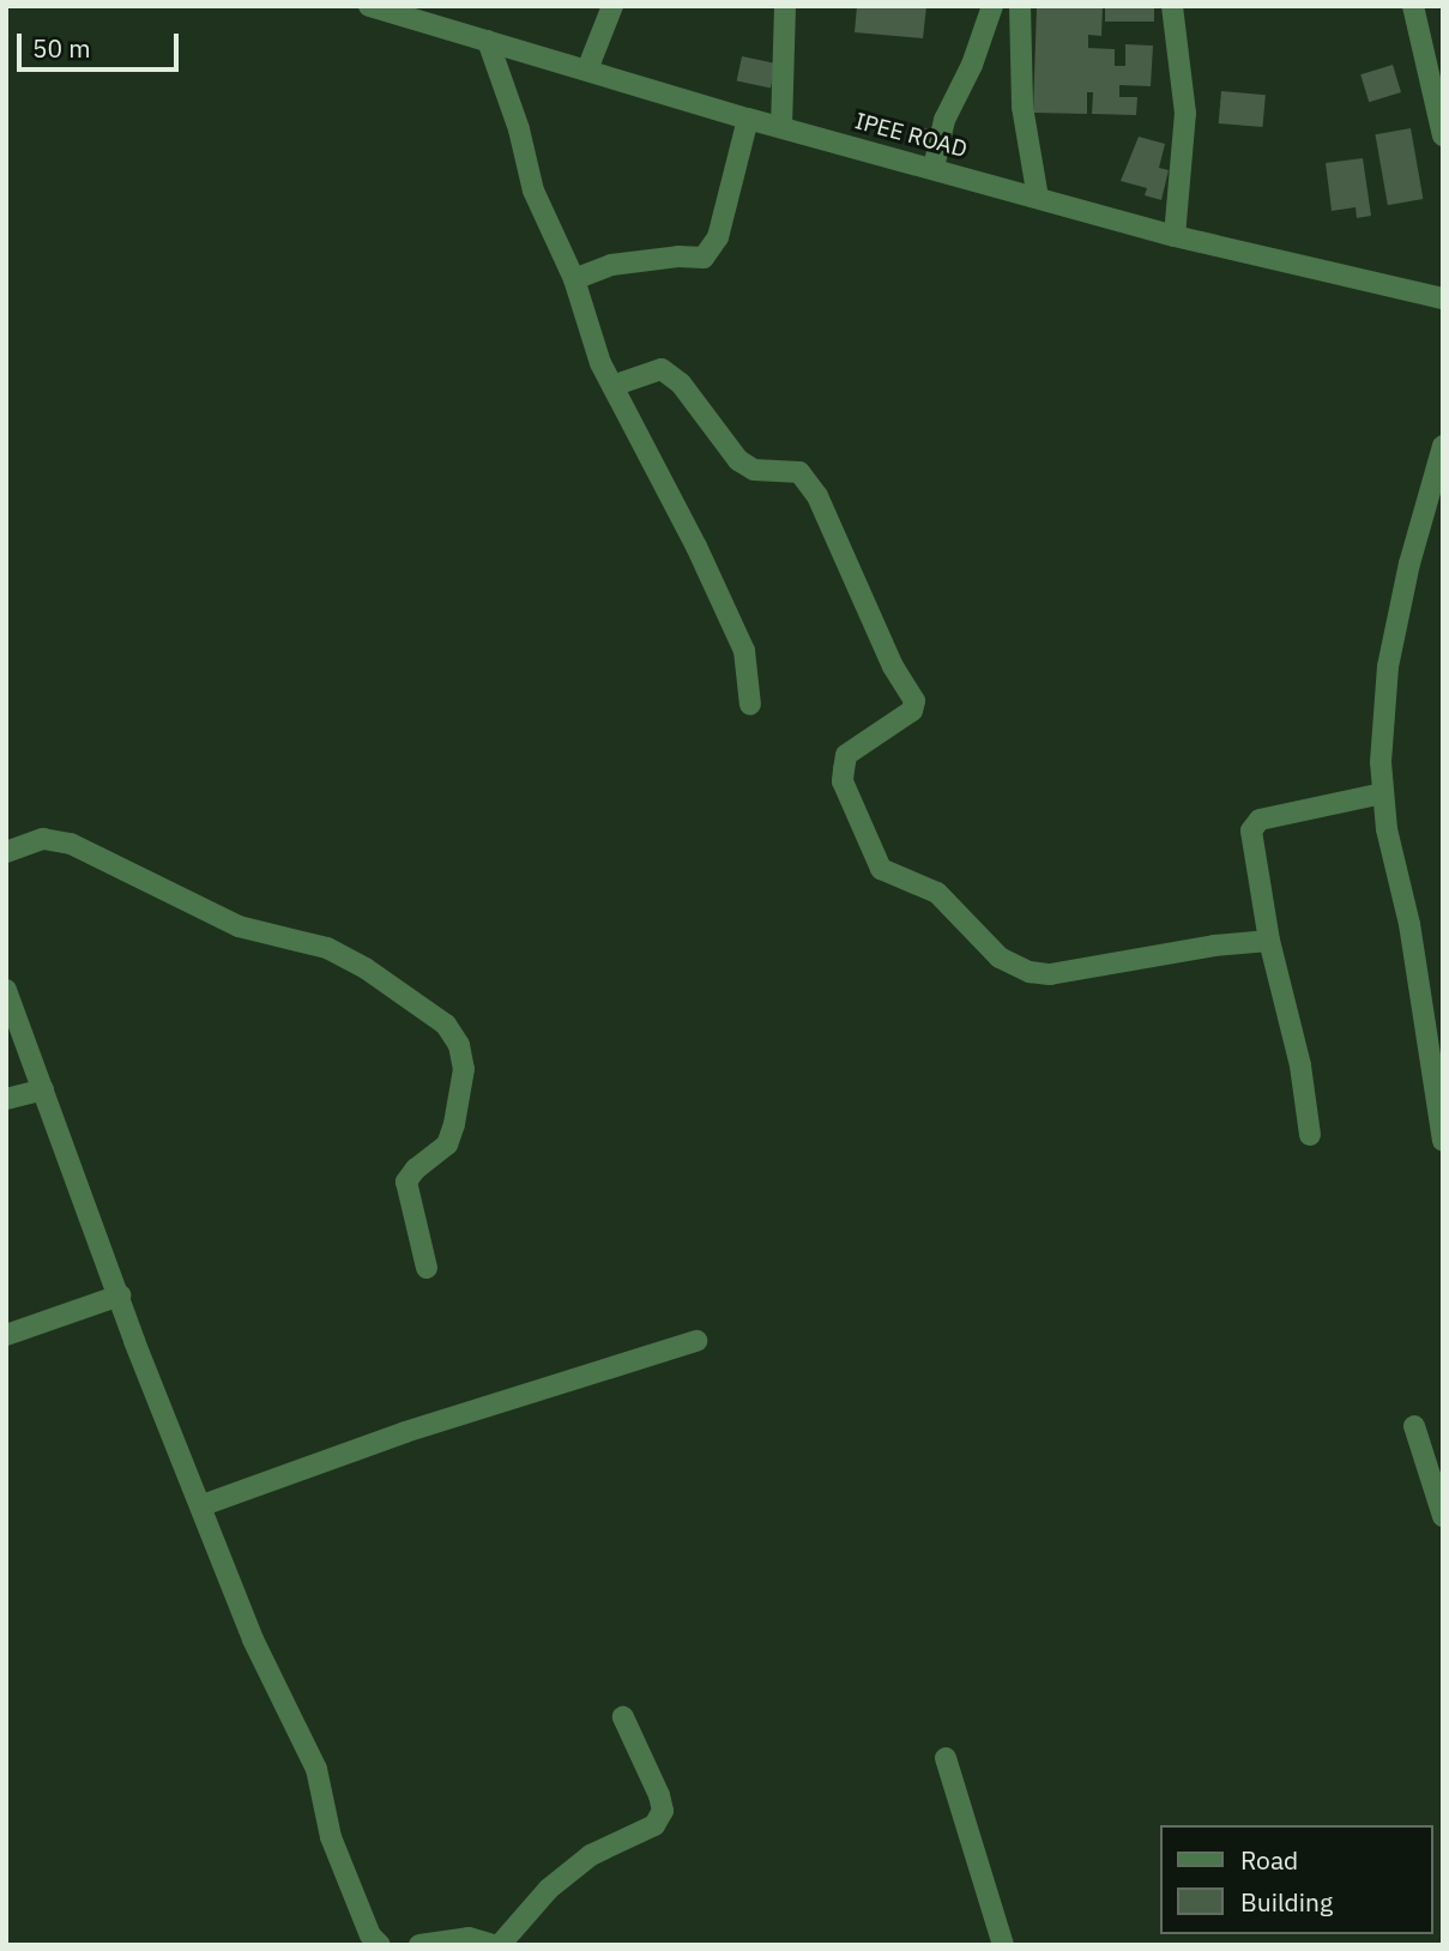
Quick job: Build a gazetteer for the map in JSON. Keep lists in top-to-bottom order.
{
  "streets": {
    "street": ["IPEE ROAD"]
  },
  "legend": ["Road", "Building"],
  "scale_bar": "50 m"
}
